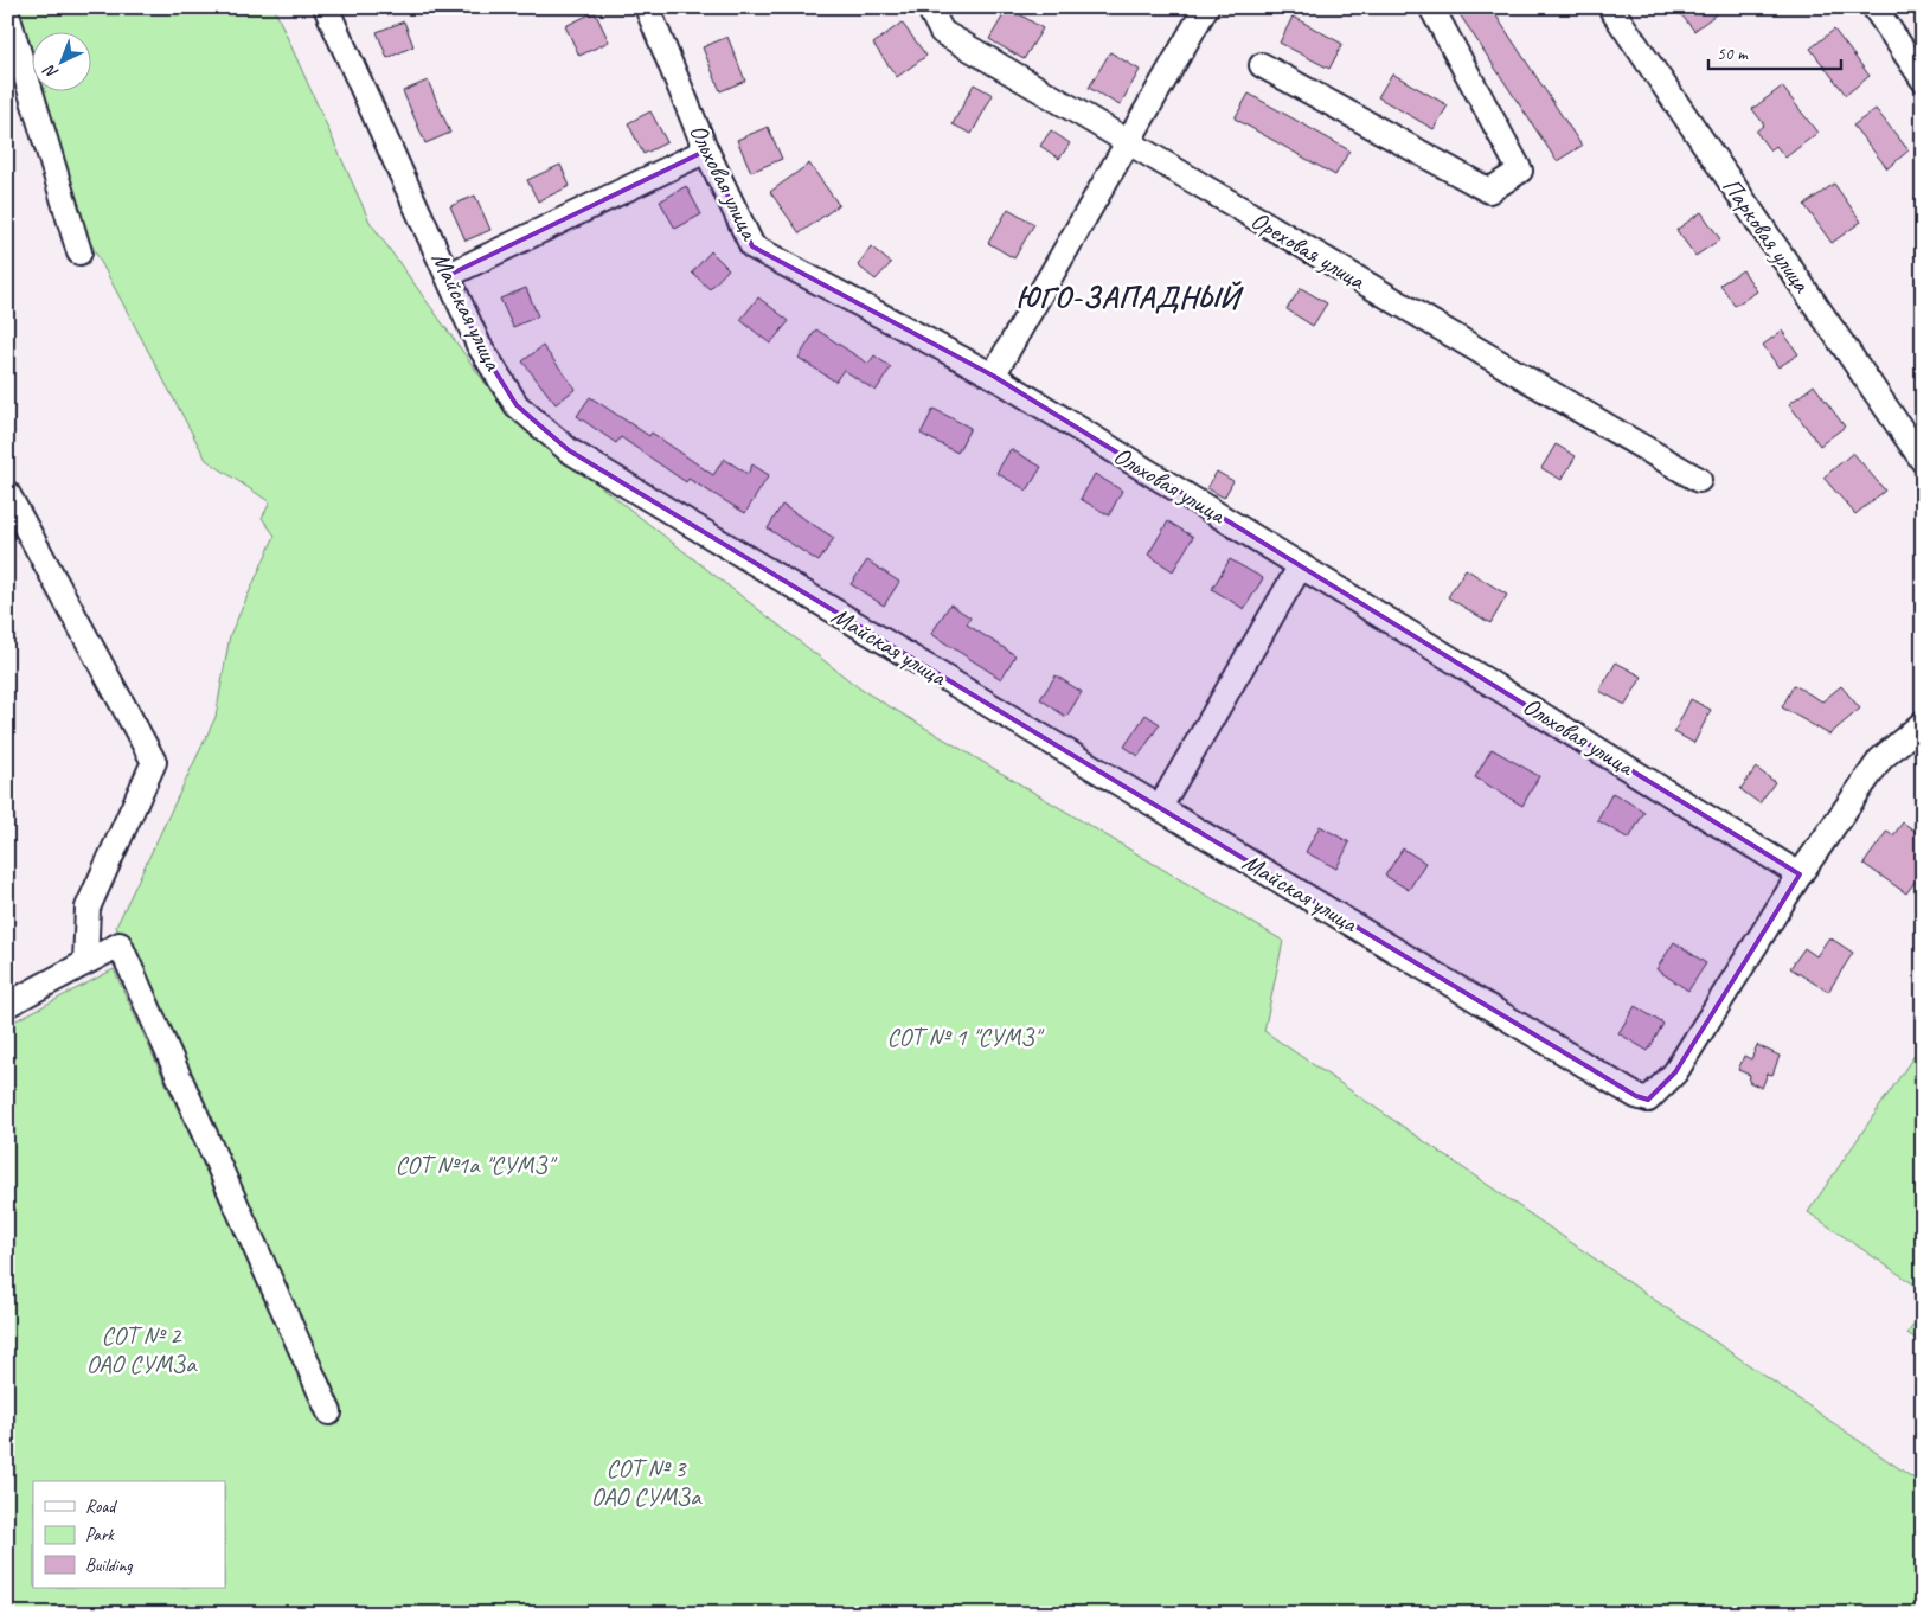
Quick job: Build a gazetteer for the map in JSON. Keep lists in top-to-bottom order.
{
  "streets": {
    "street": [
      "Ольховая улица",
      "Парковая улица",
      "Ореховая улица",
      "Майская улица"
    ]
  },
  "crossings": [
    ["Ольховая улица", "Майская улица"]
  ],
  "districts": ["ЮГО-ЗАПАДНЫЙ"],
  "parks": [
    "СОТ № 1 \"СУМЗ\"",
    "СОТ №1а \"СУМЗ\"",
    "СОТ № 2 ОАО СУМЗа",
    "СОТ № 3 ОАО СУМЗа"
  ],
  "legend": ["Road", "Park", "Building"],
  "scale_bar": "50 m",
  "north": "bottom left"
}
